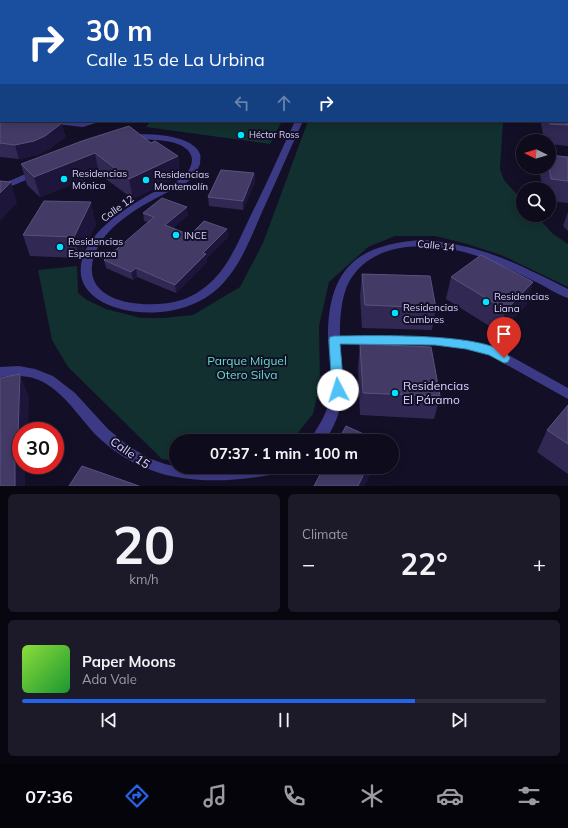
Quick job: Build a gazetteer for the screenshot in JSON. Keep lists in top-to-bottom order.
{
  "streets": {
    "street": ["Calle 12", "Calle 14", "Calle 15"]
  },
  "parks": ["Parque Miguel Otero Silva"],
  "places": [
    "Héctor Ross",
    "Residencias Mónica",
    "Residencias Montemolín",
    "INCE",
    "Residencias Esperanza",
    "Residencias Liana",
    "Residencias Cumbres",
    "Residencias El Páramo"
  ],
  "north": "left",
  "page": {
    "turn": ["30 m", "Calle 15 de La Urbina"],
    "limit": "30",
    "trip": "07:37 · 1 min · 100 m",
    "tile": [
      ["20", "km/h"],
      "Climate"
    ],
    "heat": ["−", "22°", "+"],
    "song": ["Paper Moons", "Ada Vale"],
    "tabs": "07:36"
  }
}
